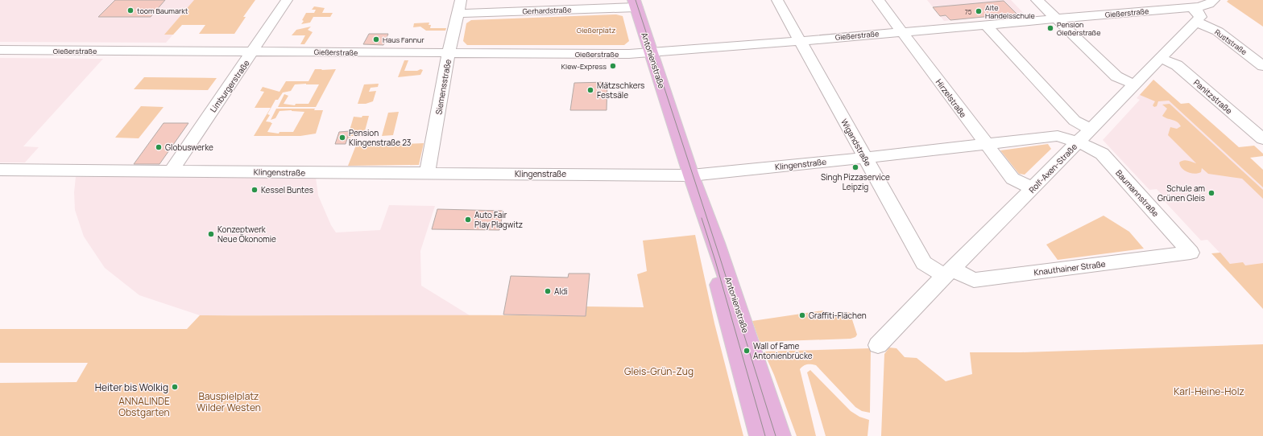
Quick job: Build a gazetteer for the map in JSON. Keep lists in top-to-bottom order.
{
  "streets": {
    "main road": ["Antonienstraße"],
    "street": [
      "Gerhardstraße",
      "Gießerstraße",
      "Ruststraße",
      "Limburgerstraße",
      "Siemensstraße",
      "Panitzstraße",
      "Hirzelstraße",
      "Wigandstraße",
      "Klingenstraße",
      "Rolf-Axen-Straße",
      "Baumannstraße",
      "Knauthainer Straße"
    ]
  },
  "crossings": [
    ["Gerhardstraße", "Antonienstraße"],
    ["Gerhardstraße", "Siemensstraße"],
    ["Gießerstraße", "Antonienstraße"],
    ["Gießerstraße", "Limburgerstraße"],
    ["Gießerstraße", "Siemensstraße"],
    ["Gießerstraße", "Hirzelstraße"],
    ["Gießerstraße", "Wigandstraße"],
    ["Ruststraße", "Rolf-Axen-Straße"],
    ["Antonienstraße", "Klingenstraße"],
    ["Limburgerstraße", "Klingenstraße"],
    ["Siemensstraße", "Klingenstraße"],
    ["Panitzstraße", "Rolf-Axen-Straße"],
    ["Hirzelstraße", "Klingenstraße"],
    ["Hirzelstraße", "Rolf-Axen-Straße"],
    ["Wigandstraße", "Klingenstraße"],
    ["Wigandstraße", "Rolf-Axen-Straße"],
    ["Wigandstraße", "Knauthainer Straße"],
    ["Klingenstraße", "Rolf-Axen-Straße"],
    ["Klingenstraße", "Baumannstraße"],
    ["Rolf-Axen-Straße", "Baumannstraße"],
    ["Rolf-Axen-Straße", "Knauthainer Straße"],
    ["Baumannstraße", "Knauthainer Straße"]
  ],
  "parks": [
    "Gießerplatz",
    "Gleis-Grün-Zug",
    "Karl-Heine-Holz",
    "Bauspielplatz Wilder Westen",
    "ANNALINDE Obstgarten"
  ],
  "places": [
    "toom Baumarkt",
    "Alte Handelsschule",
    "Pension Gießerstraße",
    "Haus Fannur",
    "Kiew-Express",
    "Mätzschkers Festsäle",
    "Pension Klingenstraße 23",
    "Globuswerke",
    "Singh Pizzaservice Leipzig",
    "Kessel Buntes",
    "Schule am Grünen Gleis",
    "Auto Fair Play Plagwitz",
    "Konzeptwerk Neue Ökonomie",
    "Aldi",
    "Graffiti-Flächen",
    "Wall of Fame Antonienbrücke",
    "Heiter bis Wolkig"
  ],
  "house_numbers": ["75"]
}
